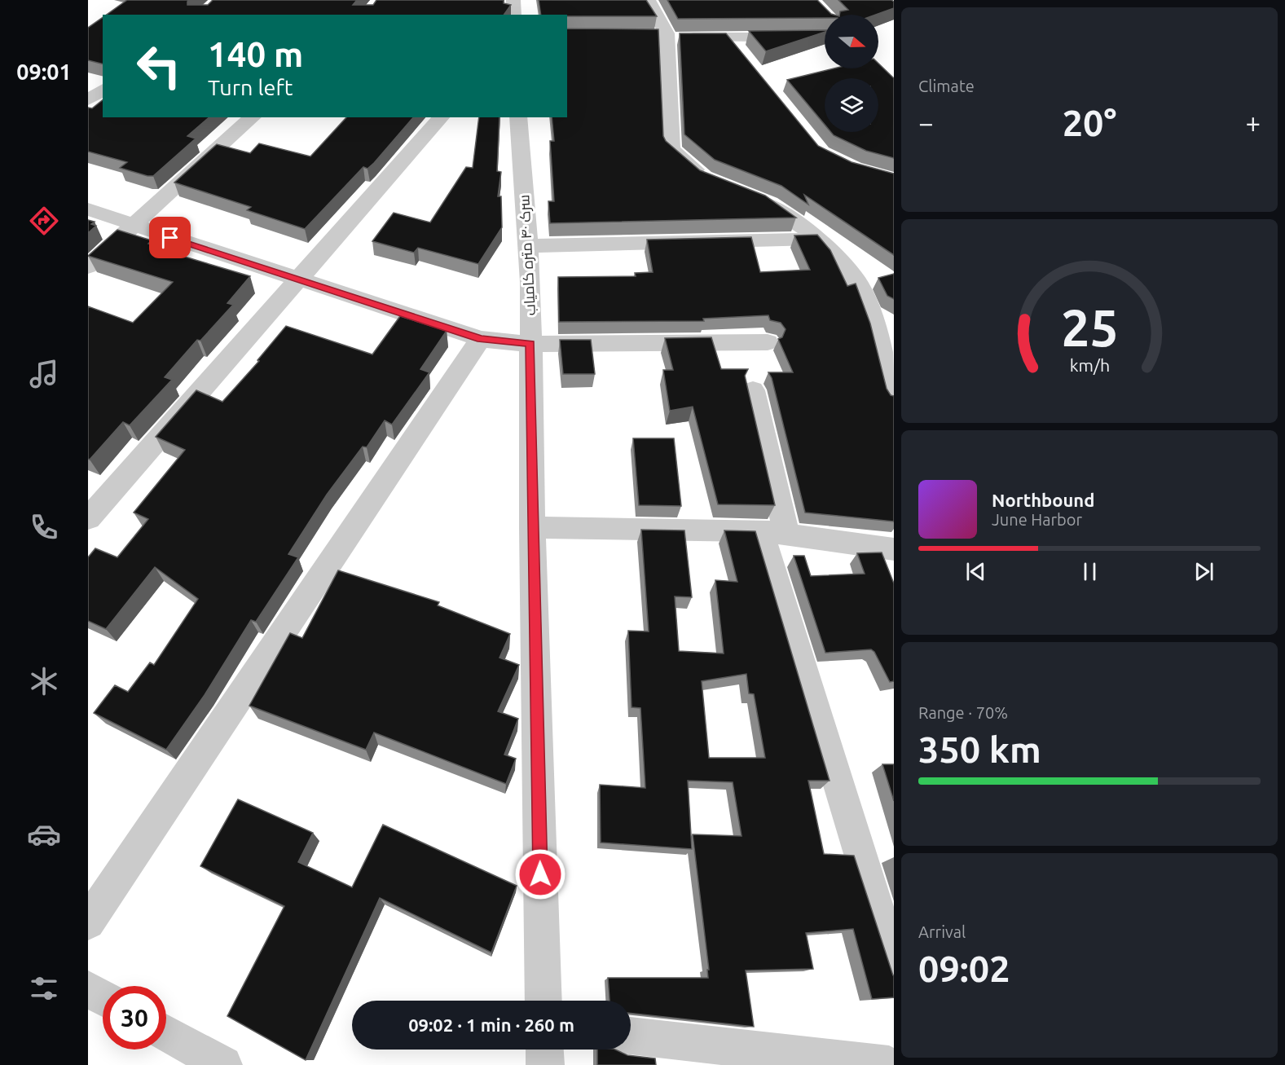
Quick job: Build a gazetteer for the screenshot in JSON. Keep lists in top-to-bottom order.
{
  "streets": {
    "street": ["سرک ۴۰ متره کامیاب"]
  },
  "north": "right",
  "page": {
    "tabs": "09:01",
    "tile": [
      "Climate",
      ["Range · 70%", "350 km"],
      ["Arrival", "09:02"]
    ],
    "turn": ["140 m", "Turn left"],
    "heat": ["−", "20°", "+"],
    "song": ["Northbound", "June Harbor"],
    "limit": "30",
    "trip": "09:02 · 1 min · 260 m",
    "gauge": ["25", "km/h"]
  }
}
